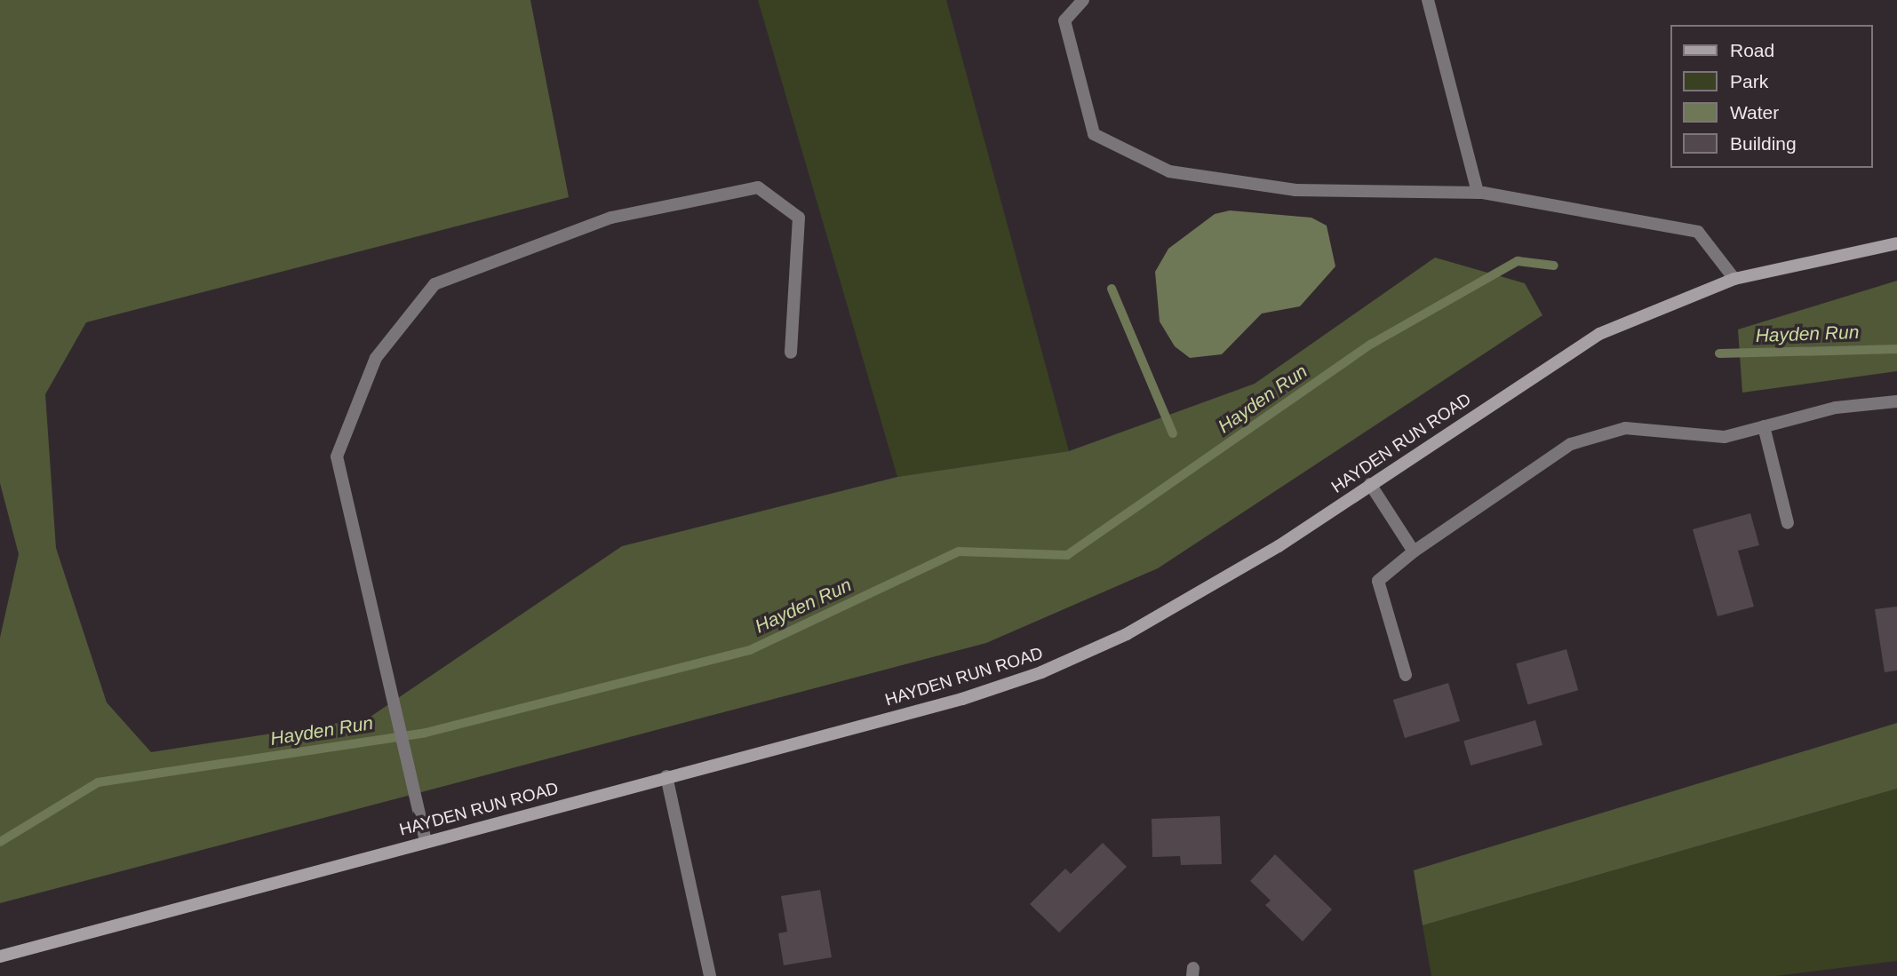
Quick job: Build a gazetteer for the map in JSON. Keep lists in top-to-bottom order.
{
  "streets": {
    "main road": ["HAYDEN RUN ROAD"]
  },
  "water": ["Hayden Run"],
  "legend": [
    "Road",
    "Park",
    "Water",
    "Building"
  ]
}
